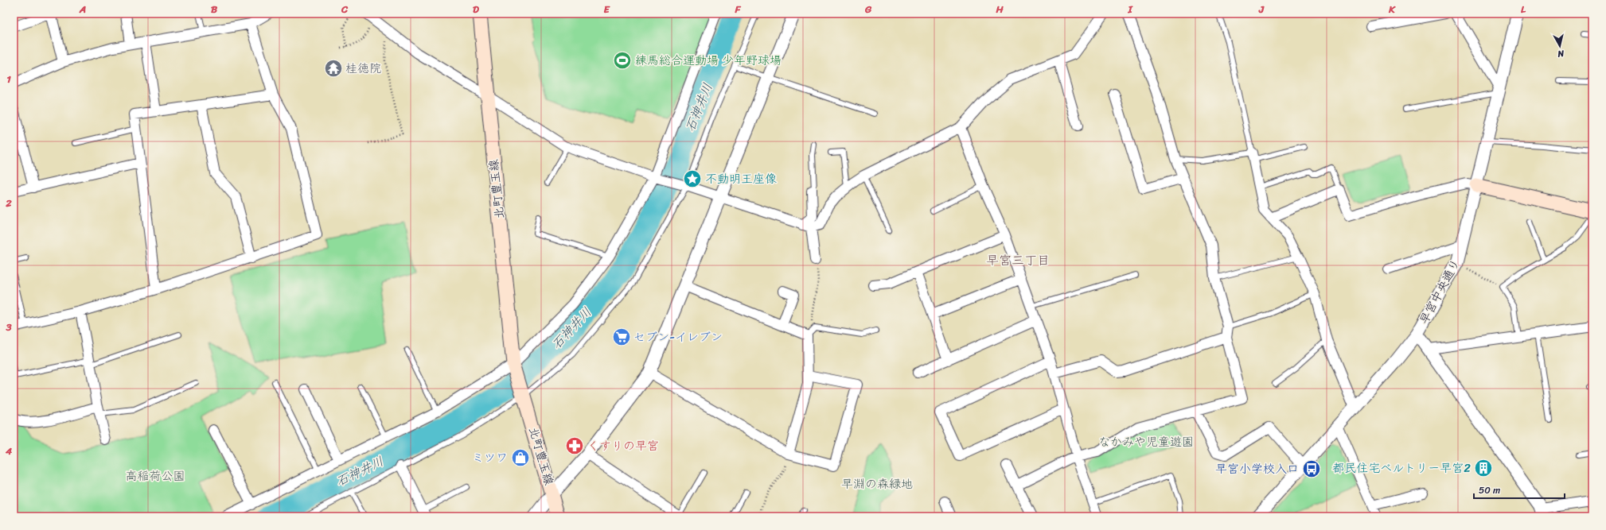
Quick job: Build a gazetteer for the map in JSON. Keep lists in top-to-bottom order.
{
  "streets": {
    "main road": ["北町豊玉線"],
    "street": ["早宮中央通り"]
  },
  "districts": ["早宮三丁目"],
  "water": ["石神井川"],
  "parks": ["なかみや児童遊園", "高稲荷公園", "早淵の森緑地"],
  "places": {
    "sports": ["練馬総合運動場 少年野球場"],
    "temple": ["桂徳院"],
    "place": ["不動明王座像"],
    "supermarket": ["セブン-イレブン"],
    "pharmacy": ["くすりの早宮"],
    "shop": ["ミツワ"],
    "building": ["都民住宅ベルトリー早宮2"],
    "bus stop": ["早宮小学校入口"]
  },
  "scale_bar": "50 m",
  "north": "bottom",
  "grid": {
    "columns": [
      "A",
      "B",
      "C",
      "D",
      "E",
      "F",
      "G",
      "H",
      "I",
      "J",
      "K",
      "L"
    ],
    "rows": [
      "1",
      "2",
      "3",
      "4"
    ]
  }
}
